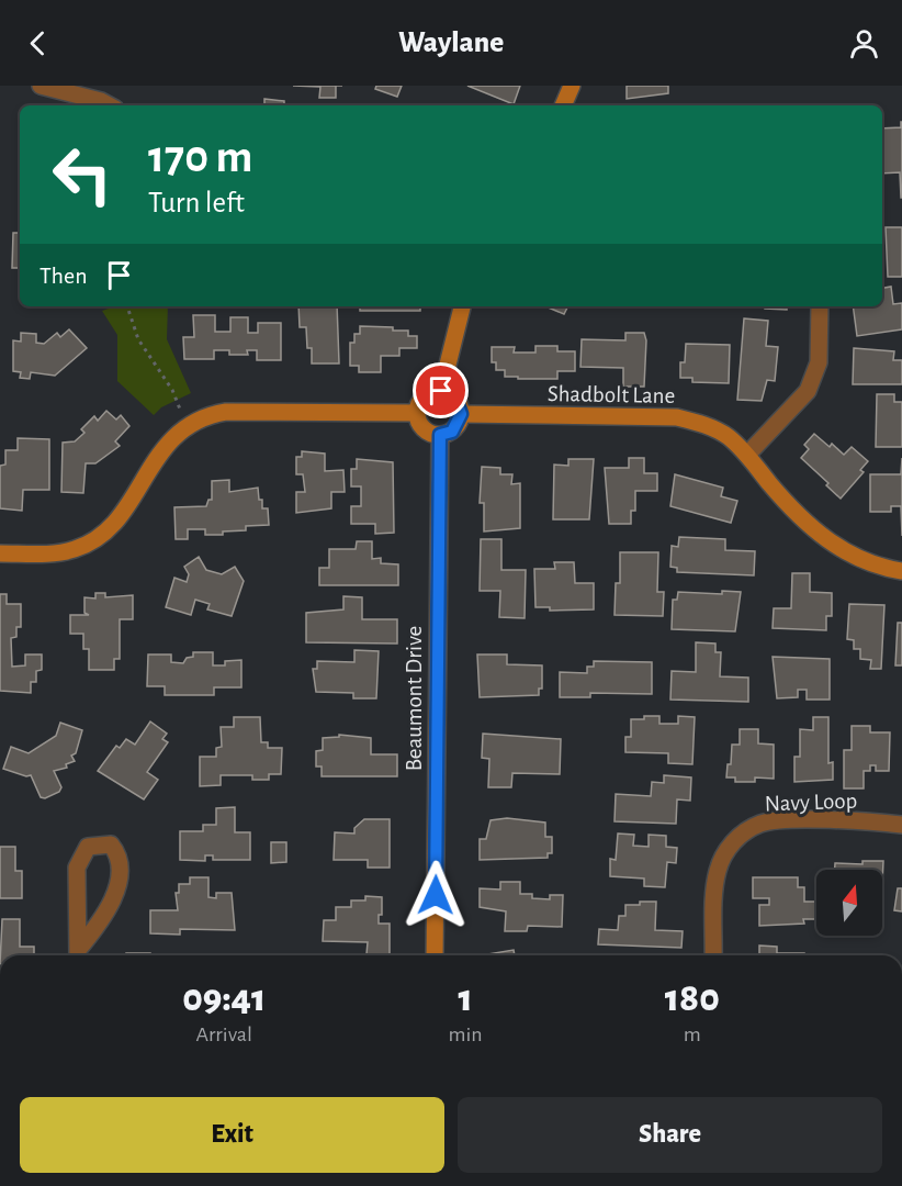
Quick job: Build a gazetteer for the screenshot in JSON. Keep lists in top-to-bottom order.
{
  "streets": {
    "street": ["Shadbolt Lane", "Beaumont Drive", "Navy Loop"]
  },
  "crossings": [
    ["Shadbolt Lane", "Beaumont Drive"]
  ],
  "north": "top",
  "page": {
    "header": "Waylane",
    "turn": ["170 m", "Turn left"],
    "then": "Then",
    "eta": [
      "09:41",
      "Arrival",
      "1",
      "min",
      "180",
      "m"
    ],
    "buttons": ["Exit", "Share"]
  }
}
